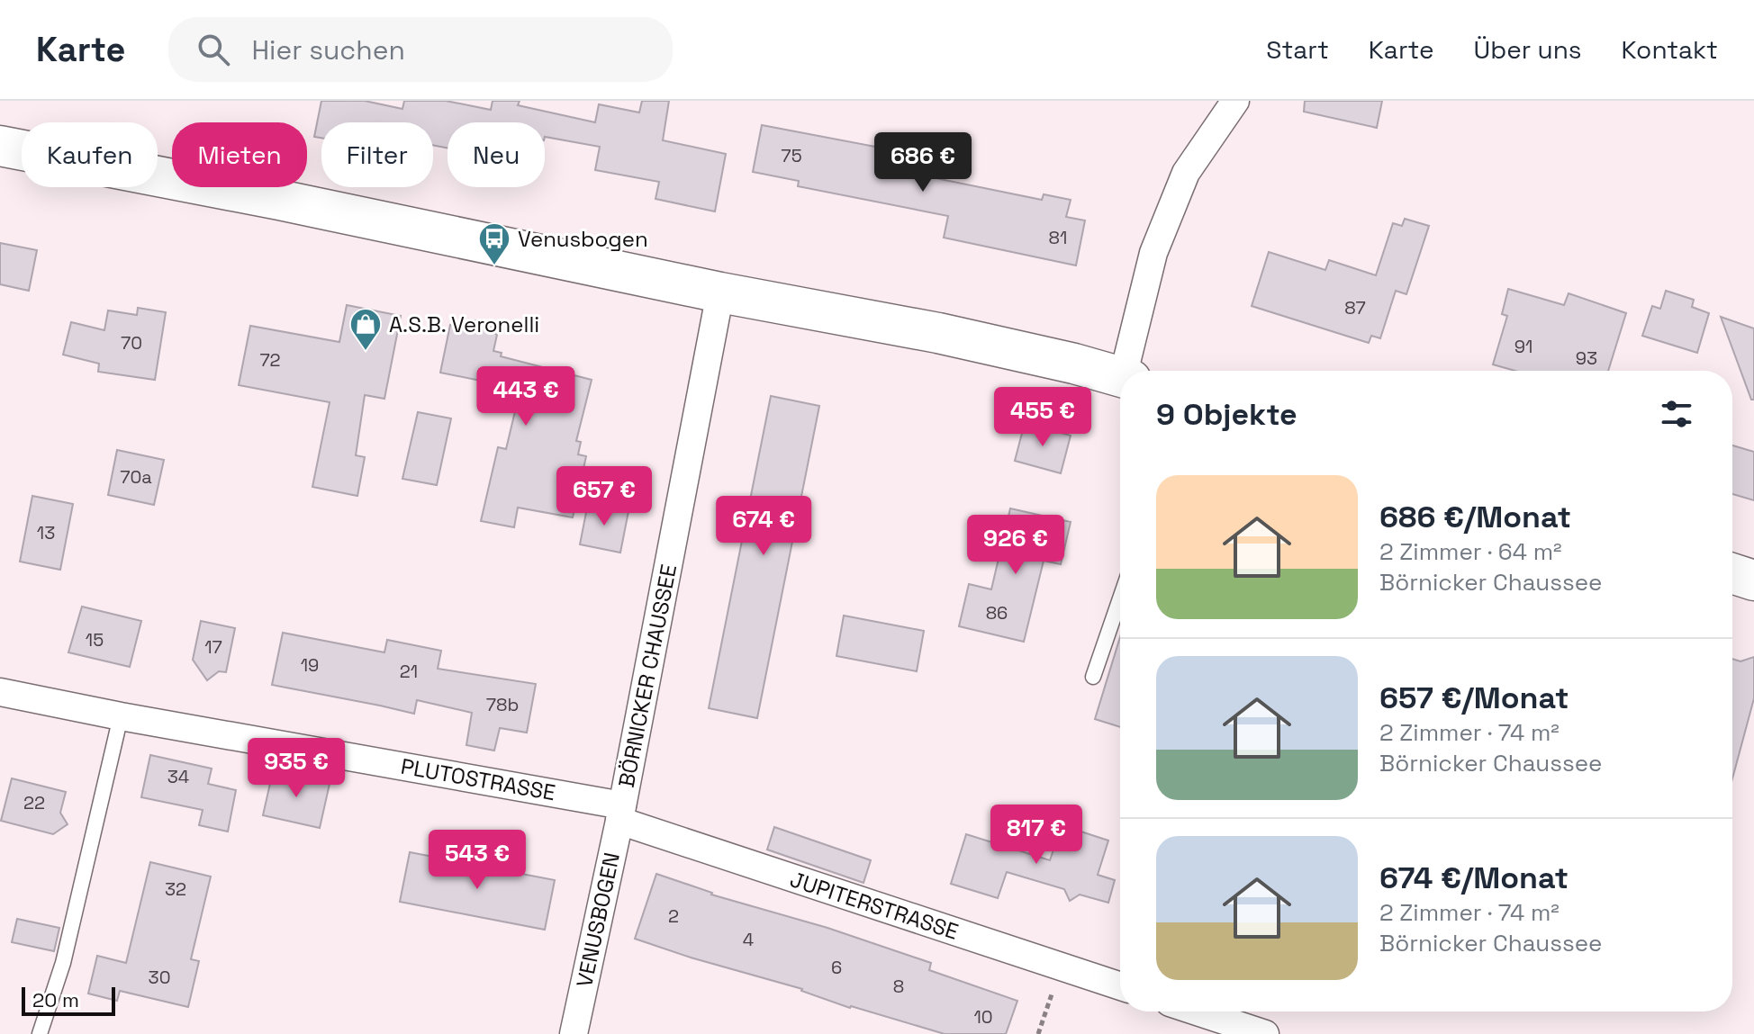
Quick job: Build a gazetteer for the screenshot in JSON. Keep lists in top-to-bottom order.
{
  "streets": {
    "street": [
      "BÖRNICKER CHAUSSEE",
      "PLUTOSTRASSE",
      "JUPITERSTRASSE",
      "VENUSBOGEN"
    ]
  },
  "crossings": [
    ["BÖRNICKER CHAUSSEE", "PLUTOSTRASSE"],
    ["BÖRNICKER CHAUSSEE", "JUPITERSTRASSE"],
    ["BÖRNICKER CHAUSSEE", "VENUSBOGEN"],
    ["PLUTOSTRASSE", "JUPITERSTRASSE"],
    ["PLUTOSTRASSE", "VENUSBOGEN"],
    ["JUPITERSTRASSE", "VENUSBOGEN"]
  ],
  "places": {
    "bus stop": ["Venusbogen"],
    "shop": ["A.S.B. Veronelli"]
  },
  "house_numbers": [
    "75",
    "81",
    "87",
    "70",
    "91",
    "93",
    "72",
    "70a",
    "13",
    "86",
    "15",
    "17",
    "19",
    "21",
    "78b",
    "34",
    "22",
    "32",
    "2",
    "4",
    "6",
    "30",
    "8",
    "10"
  ],
  "scale_bar": "20 m",
  "page": {
    "header": "Karte",
    "search": "Hier suchen",
    "nav": [
      "Start",
      "Karte",
      "Über uns",
      "Kontakt"
    ],
    "chip": [
      "Kaufen",
      "Mieten",
      "Filter",
      "Neu"
    ],
    "price": [
      "686 €",
      "443 €",
      "455 €",
      "657 €",
      "674 €",
      "926 €",
      "935 €",
      "817 €",
      "543 €"
    ],
    "heading": "9 Objekte",
    "list": [
      {
        "name": "686 €/Monat",
        "note": "2 Zimmer · 64 m² · Börnicker Chaussee"
      },
      {
        "name": "657 €/Monat",
        "note": "2 Zimmer · 74 m² · Börnicker Chaussee"
      },
      {
        "name": "674 €/Monat",
        "note": "2 Zimmer · 74 m² · Börnicker Chaussee"
      }
    ],
    "scale": "20 m"
  }
}
